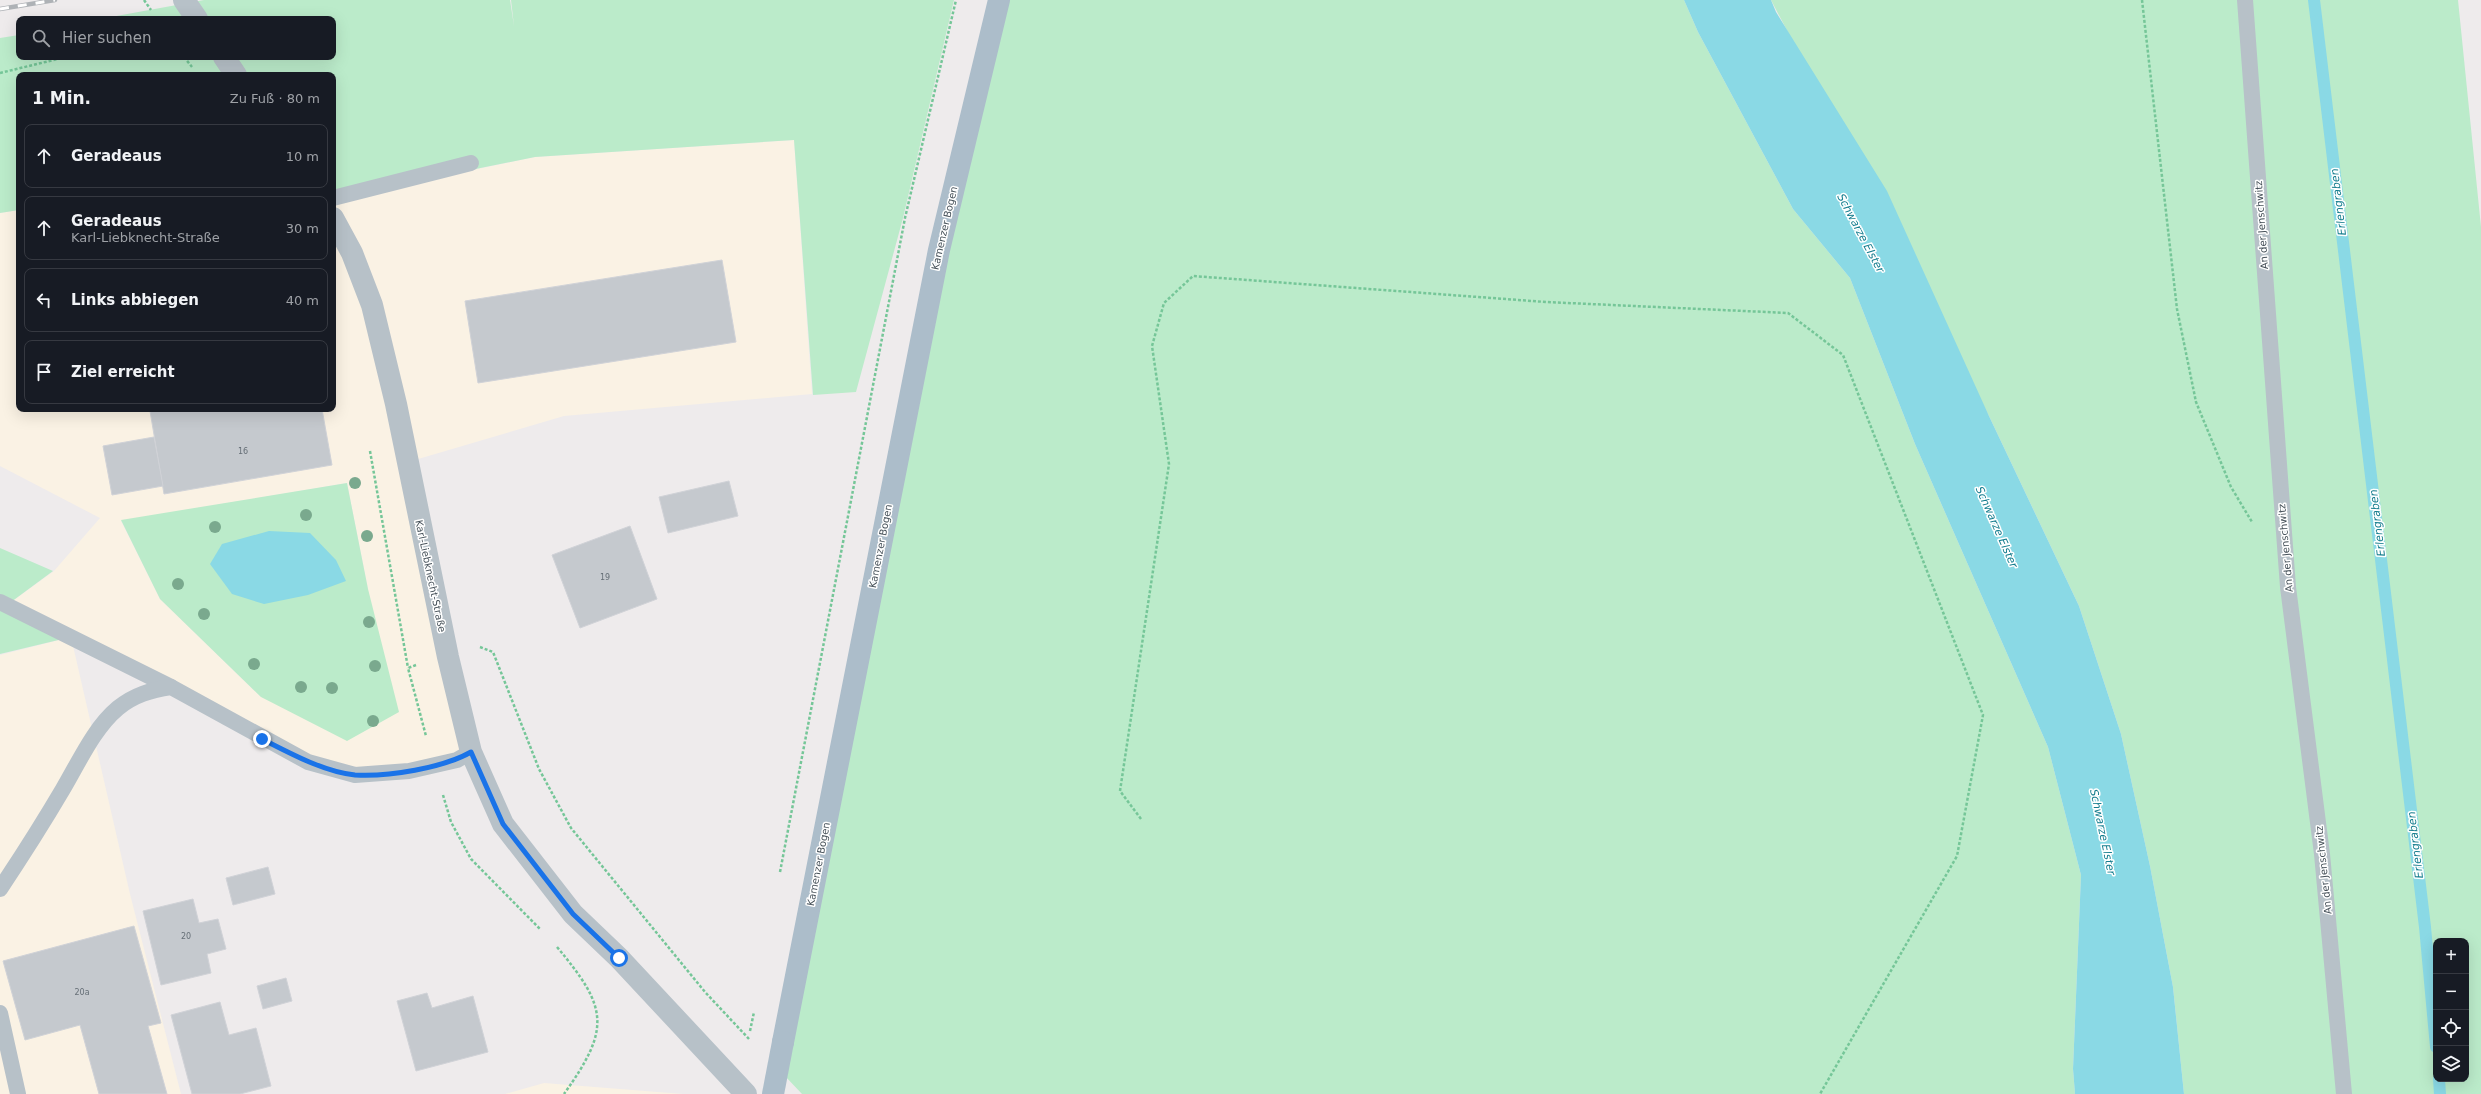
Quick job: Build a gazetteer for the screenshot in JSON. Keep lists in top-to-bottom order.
{
  "streets": {
    "main road": ["Kamenzer Bogen"],
    "street": ["Karl-Liebknecht-Straße"],
    "lane": ["An der Jenschwitz"]
  },
  "water": ["Erlengraben", "Schwarze Elster"],
  "house_numbers": [
    "16",
    "19",
    "20",
    "20a"
  ],
  "page": {
    "search": "Hier suchen",
    "heading": ["1 Min.", "Zu Fuß · 80 m"],
    "list": [
      ["Geradeaus", "10 m"],
      ["Geradeaus", "Karl-Liebknecht-Straße", "30 m"],
      ["Links abbiegen", "40 m"],
      "Ziel erreicht"
    ],
    "map_buttons": ["+", "−"]
  }
}
